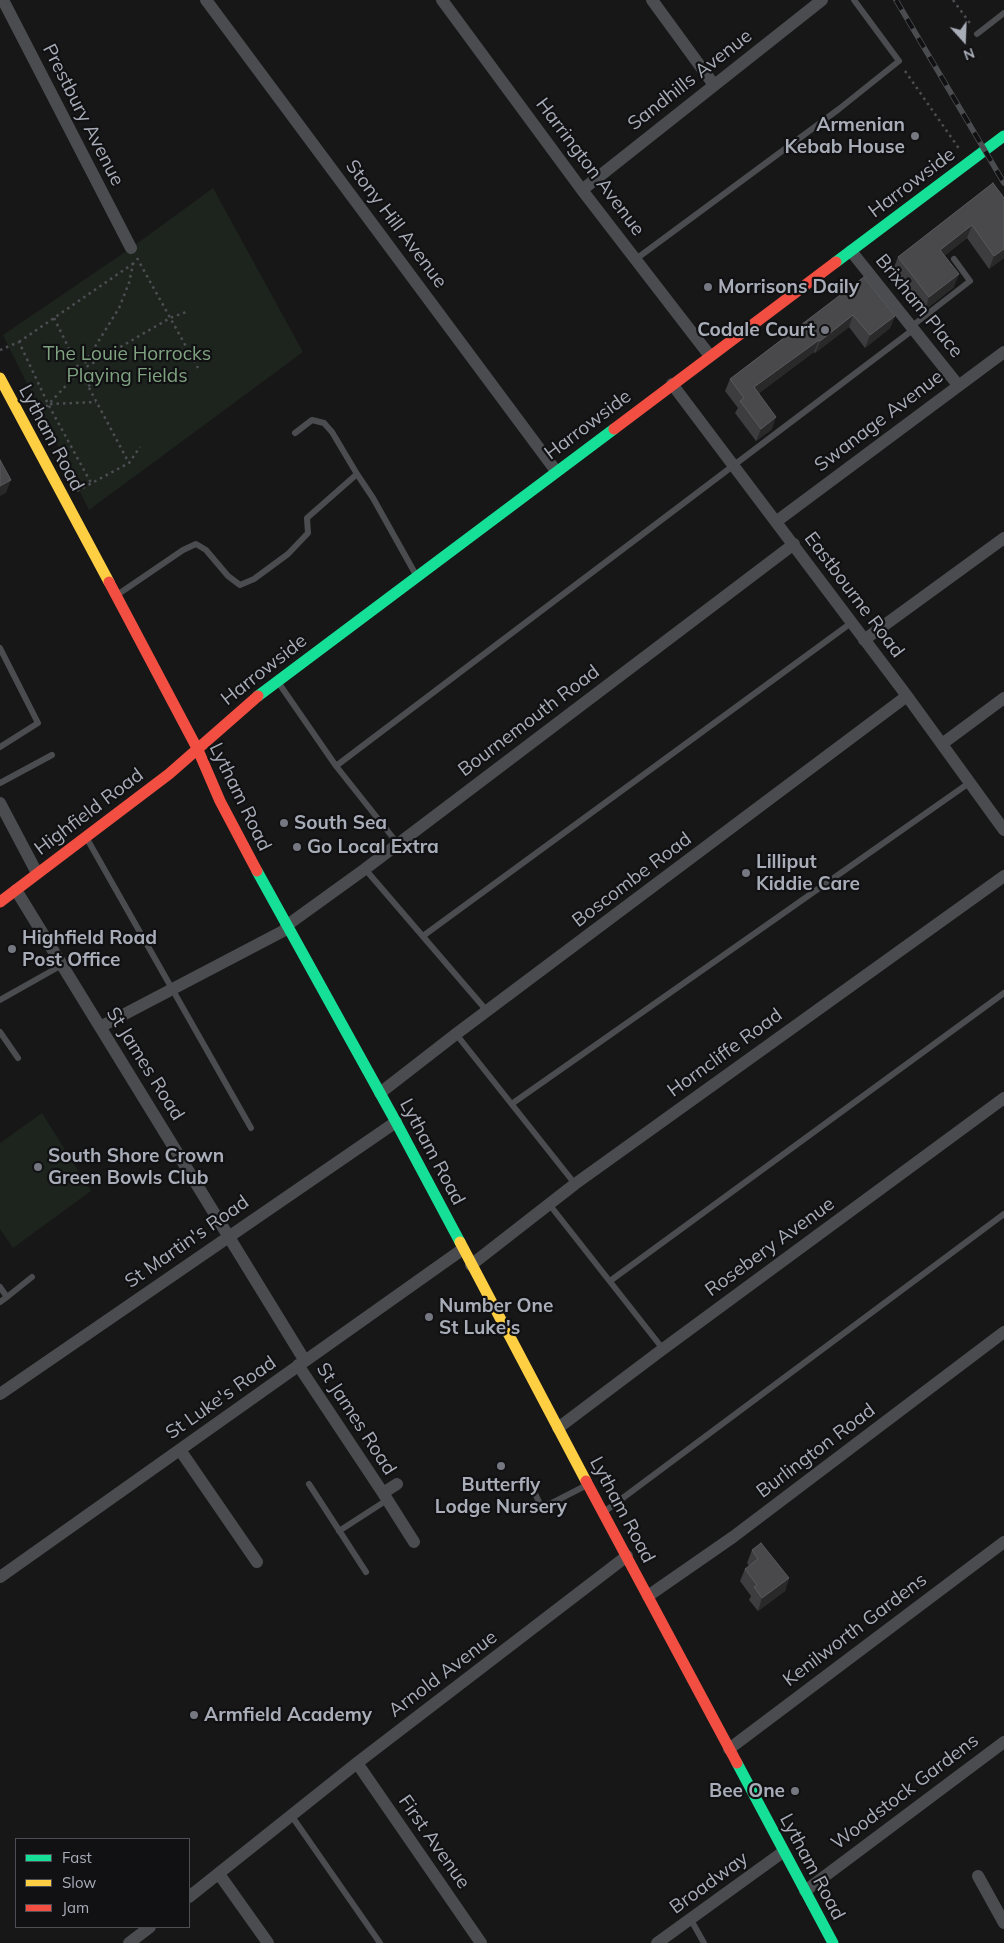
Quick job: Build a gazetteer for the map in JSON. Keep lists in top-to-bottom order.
{
  "streets": {
    "main road": ["Harrowside", "Lytham Road", "Highfield Road"],
    "street": [
      "Sandhills Avenue",
      "Prestbury Avenue",
      "Harrington Avenue",
      "Stony Hill Avenue",
      "Brixham Place",
      "Swanage Avenue",
      "Eastbourne Road",
      "Bournemouth Road",
      "Boscombe Road",
      "Horncliffe Road",
      "St James Road",
      "St Martin's Road",
      "Rosebery Avenue",
      "St Luke's Road",
      "Burlington Road",
      "Kenilworth Gardens",
      "Arnold Avenue",
      "Woodstock Gardens",
      "First Avenue",
      "Broadway"
    ]
  },
  "crossings": [
    ["Sandhills Avenue", "Harrington Avenue"],
    ["Harrington Avenue", "Harrowside"],
    ["Harrowside", "Stony Hill Avenue"],
    ["Harrowside", "Brixham Place"],
    ["Harrowside", "Lytham Road"],
    ["Harrowside", "Eastbourne Road"],
    ["Harrowside", "Highfield Road"],
    ["Brixham Place", "Swanage Avenue"],
    ["Swanage Avenue", "Eastbourne Road"],
    ["Lytham Road", "Bournemouth Road"],
    ["Lytham Road", "Highfield Road"],
    ["Lytham Road", "Boscombe Road"],
    ["Lytham Road", "Horncliffe Road"],
    ["Lytham Road", "St Martin's Road"],
    ["Lytham Road", "Rosebery Avenue"],
    ["Lytham Road", "St Luke's Road"],
    ["Lytham Road", "Burlington Road"],
    ["Lytham Road", "Kenilworth Gardens"],
    ["Lytham Road", "Arnold Avenue"],
    ["Lytham Road", "Woodstock Gardens"],
    ["Lytham Road", "Broadway"],
    ["Eastbourne Road", "Bournemouth Road"],
    ["Eastbourne Road", "Boscombe Road"],
    ["Bournemouth Road", "St James Road"],
    ["Highfield Road", "St James Road"],
    ["St James Road", "St Martin's Road"],
    ["St James Road", "St Luke's Road"],
    ["Arnold Avenue", "First Avenue"]
  ],
  "parks": ["The Louie Horrocks Playing Fields"],
  "places": [
    "Armenian Kebab House",
    "Morrisons Daily",
    "Codale Court",
    "South Sea",
    "Go Local Extra",
    "Lilliput Kiddie Care",
    "Highfield Road Post Office",
    "South Shore Crown Green Bowls Club",
    "Number One St Luke's",
    "Butterfly Lodge Nursery",
    "Armfield Academy",
    "Bee One"
  ],
  "legend": ["Fast", "Slow", "Jam"],
  "north": "bottom"
}
